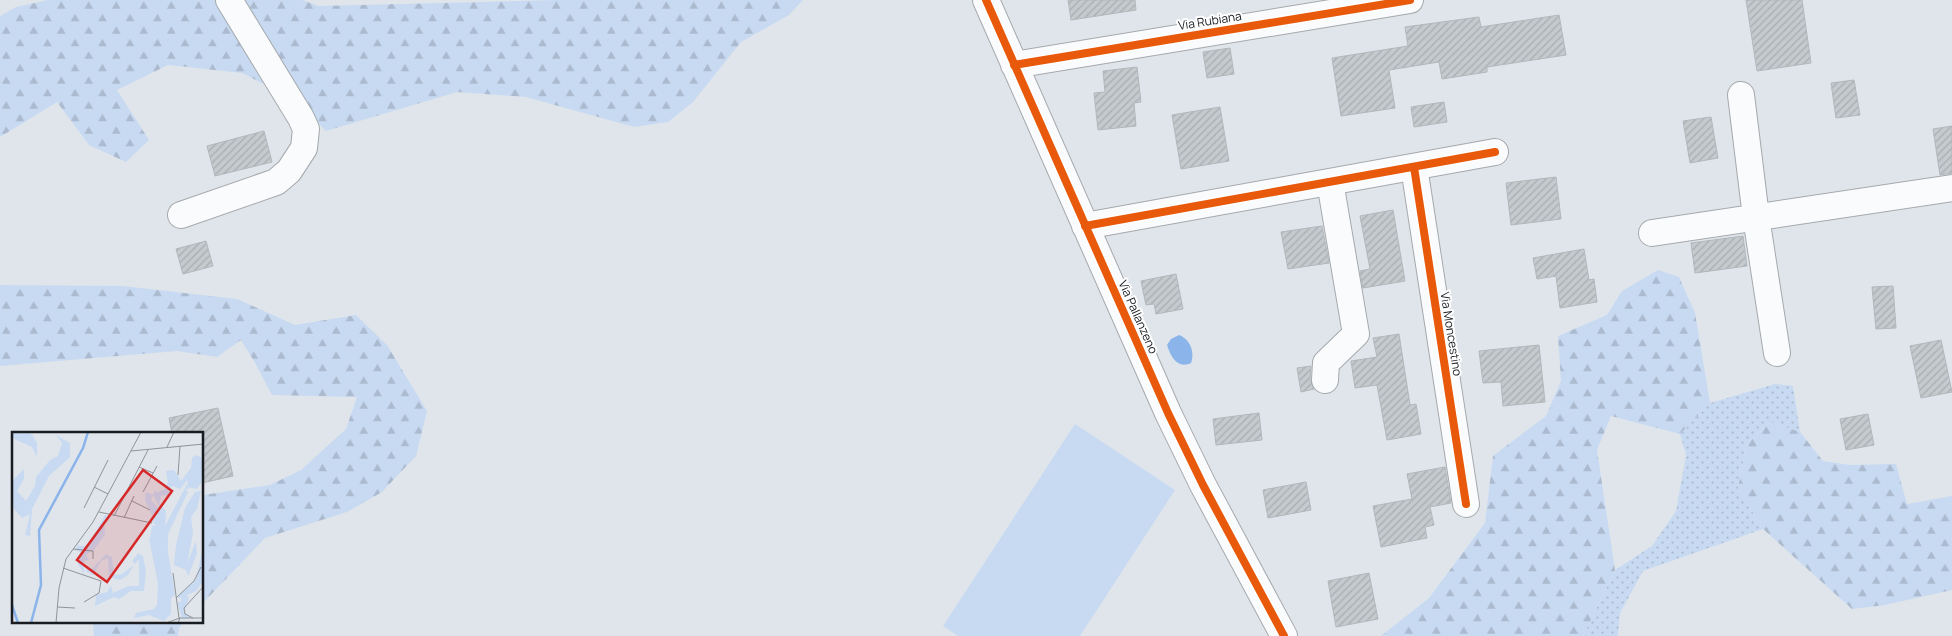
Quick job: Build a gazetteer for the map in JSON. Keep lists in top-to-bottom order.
{
  "streets": {
    "street": ["Via Rubiana", "Via Pallanzeno", "Via Moncestino"]
  },
  "crossings": [
    ["Via Rubiana", "Via Pallanzeno"]
  ]
}
